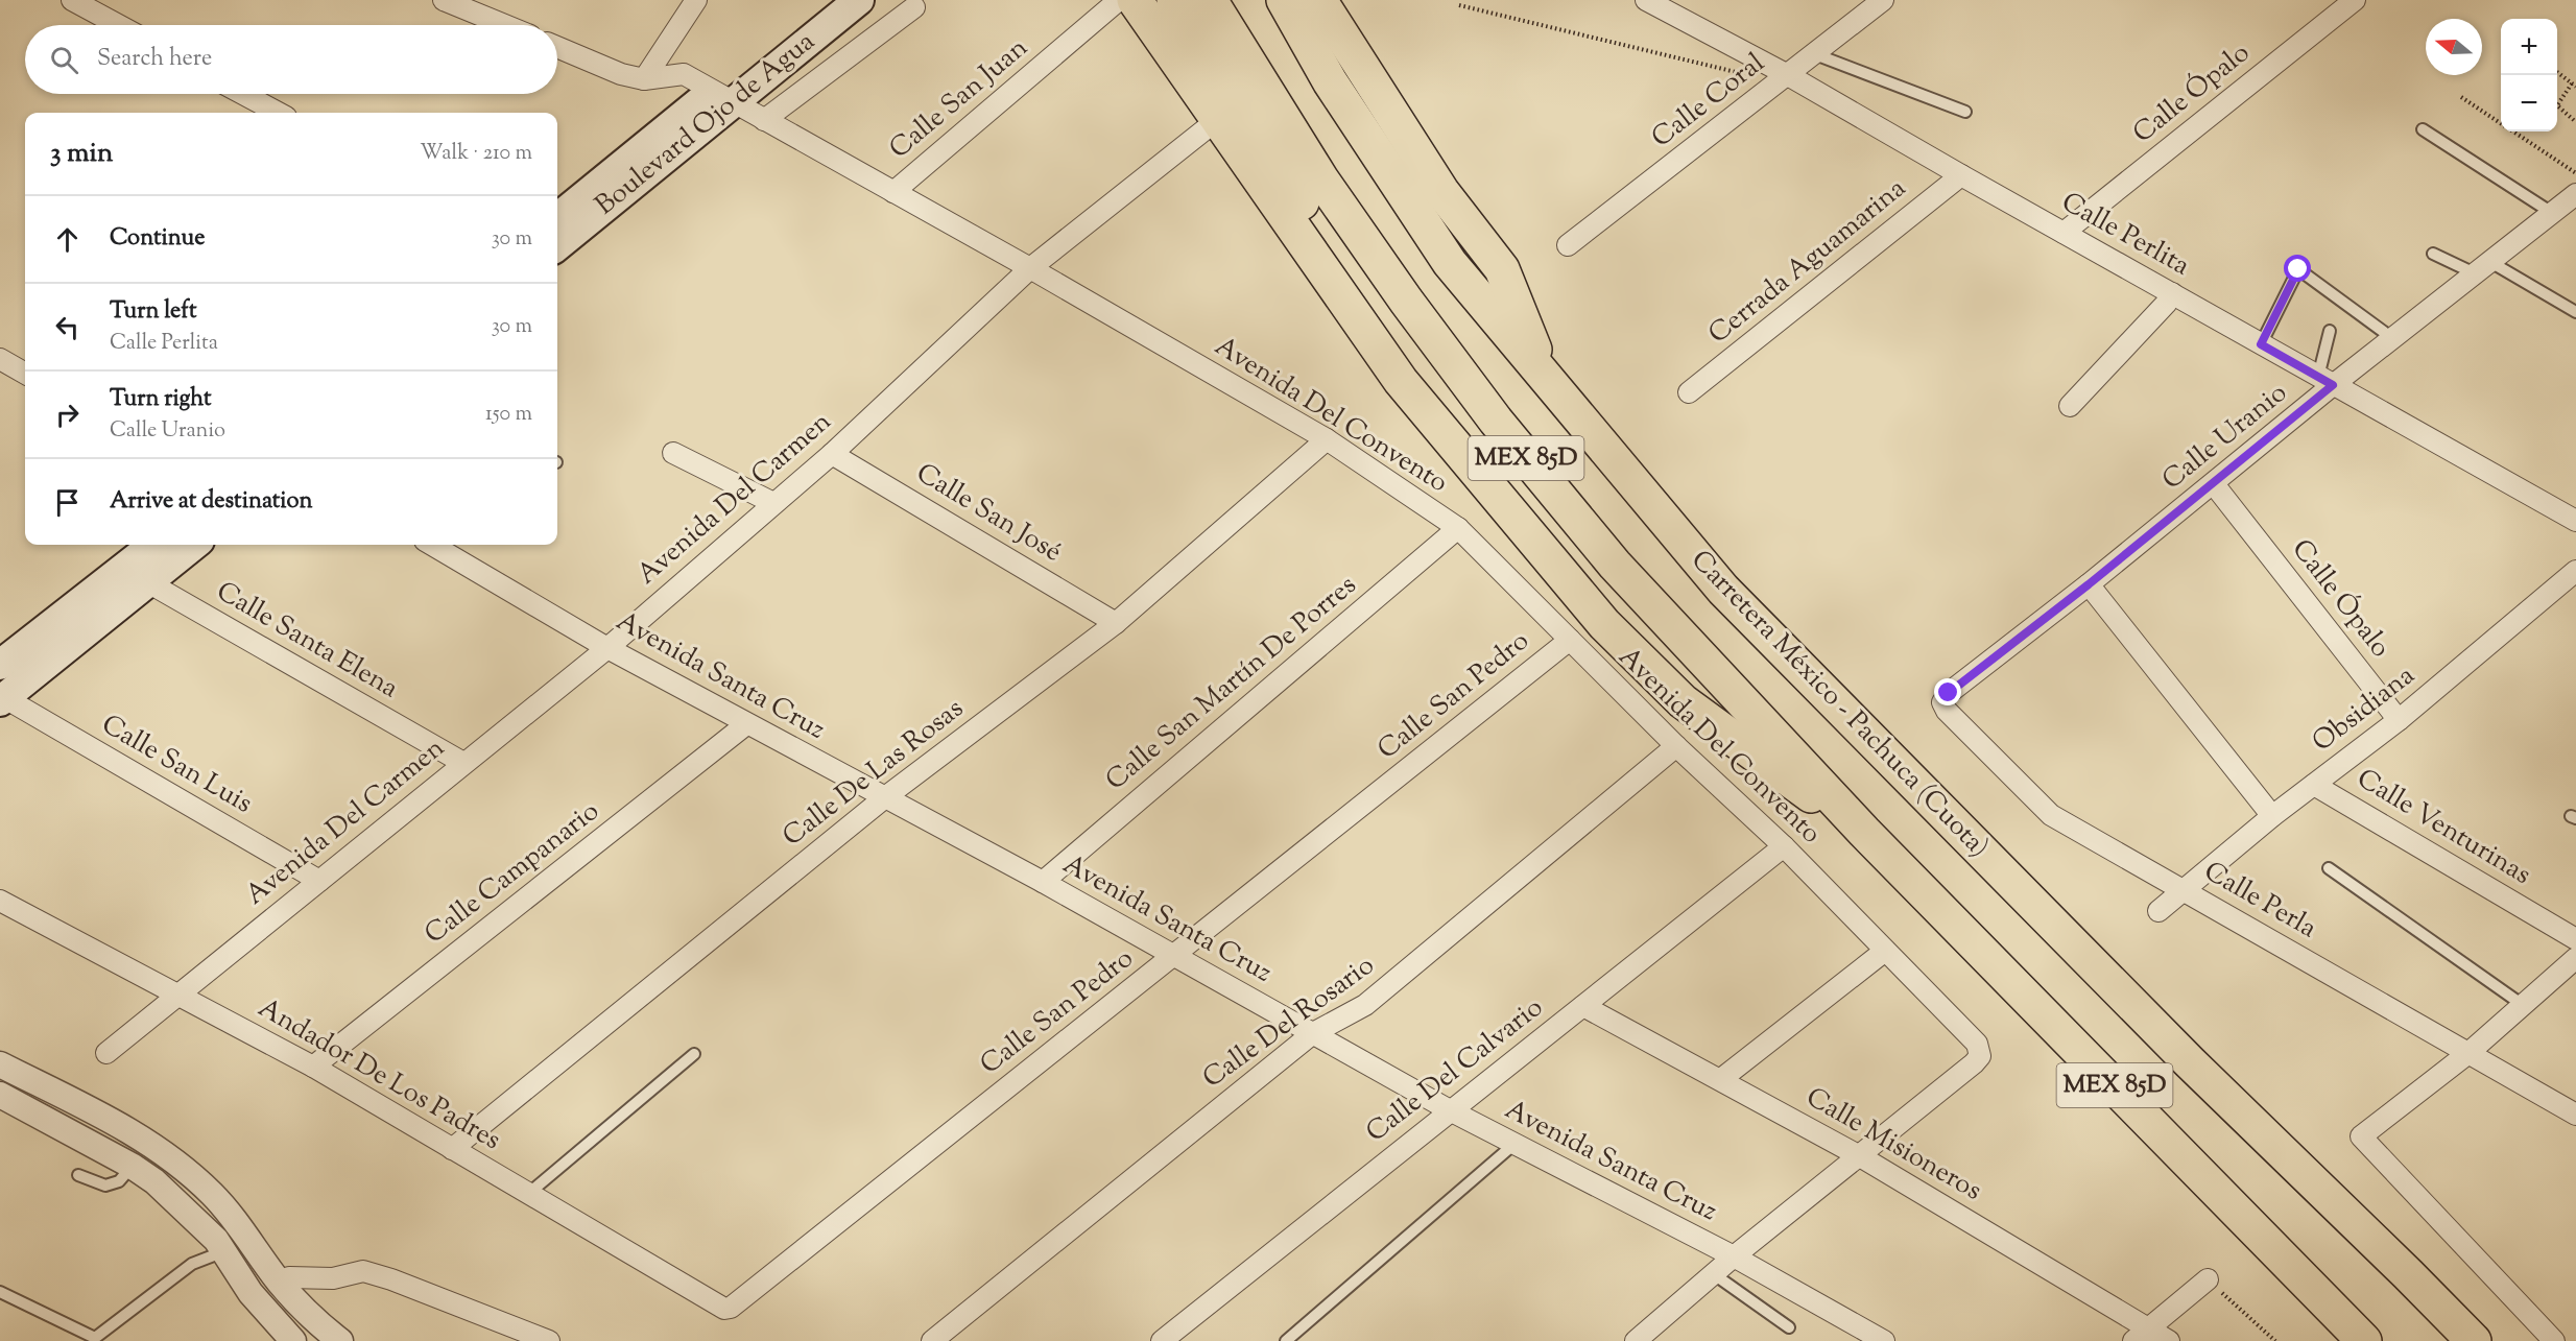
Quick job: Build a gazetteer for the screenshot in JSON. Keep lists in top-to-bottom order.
{
  "streets": {
    "highway": ["MEX 85D", "Carretera México - Pachuca (Cuota)"],
    "main road": ["Boulevard Ojo de Agua"],
    "street": [
      "Calle Ópalo",
      "Calle San Juan",
      "Calle Coral",
      "Calle Perlita",
      "Cerrada Aguamarina",
      "Avenida Del Convento",
      "Calle Uranio",
      "Avenida Del Carmen",
      "Calle San José",
      "Calle Santa Elena",
      "Avenida Santa Cruz",
      "Calle San Martín De Porres",
      "Calle San Pedro",
      "Obsidiana",
      "Calle San Luis",
      "Calle De Las Rosas",
      "Calle Venturinas",
      "Calle Campanario",
      "Calle Perla",
      "Calle Del Rosario",
      "Calle Del Calvario",
      "Andador De Los Padres",
      "Calle Misioneros"
    ]
  },
  "crossings": [
    ["Calle Ópalo", "Calle Perlita"],
    ["Calle Ópalo", "Calle Uranio"],
    ["Calle Ópalo", "Obsidiana"],
    ["Calle San Juan", "Avenida Del Convento"],
    ["Calle Coral", "Calle Perlita"],
    ["Boulevard Ojo de Agua", "Avenida Del Convento"],
    ["Calle Perlita", "Cerrada Aguamarina"],
    ["Calle Perlita", "Calle Uranio"],
    ["Avenida Del Convento", "Avenida Del Carmen"],
    ["Avenida Del Convento", "Calle San Martín De Porres"],
    ["Avenida Del Convento", "Calle San Pedro"],
    ["Avenida Del Convento", "Calle De Las Rosas"],
    ["Avenida Del Convento", "Calle Del Rosario"],
    ["Avenida Del Convento", "Calle Del Calvario"],
    ["Avenida Del Convento", "Calle Misioneros"],
    ["Calle Uranio", "Calle Perla"],
    ["Avenida Del Carmen", "Calle San José"],
    ["Avenida Del Carmen", "Calle Santa Elena"],
    ["Avenida Del Carmen", "Avenida Santa Cruz"],
    ["Avenida Del Carmen", "Calle San Luis"],
    ["Avenida Del Carmen", "Andador De Los Padres"],
    ["Calle San José", "Calle De Las Rosas"],
    ["Avenida Santa Cruz", "Calle San Martín De Porres"],
    ["Avenida Santa Cruz", "Calle San Pedro"],
    ["Avenida Santa Cruz", "Calle De Las Rosas"],
    ["Avenida Santa Cruz", "Calle Campanario"],
    ["Avenida Santa Cruz", "Calle Del Rosario"],
    ["Avenida Santa Cruz", "Calle Del Calvario"],
    ["Calle San Pedro", "Andador De Los Padres"],
    ["Obsidiana", "Calle Venturinas"],
    ["Obsidiana", "Calle Perla"],
    ["Calle De Las Rosas", "Andador De Los Padres"],
    ["Calle Campanario", "Andador De Los Padres"],
    ["Calle Del Calvario", "Calle Misioneros"]
  ],
  "north": "left",
  "page": {
    "map_buttons": ["+", "−"],
    "search": "Search here",
    "heading": ["3 min", "Walk · 210 m"],
    "list": [
      ["Continue", "30 m"],
      ["Turn left", "Calle Perlita", "30 m"],
      ["Turn right", "Calle Uranio", "150 m"],
      "Arrive at destination"
    ]
  }
}
